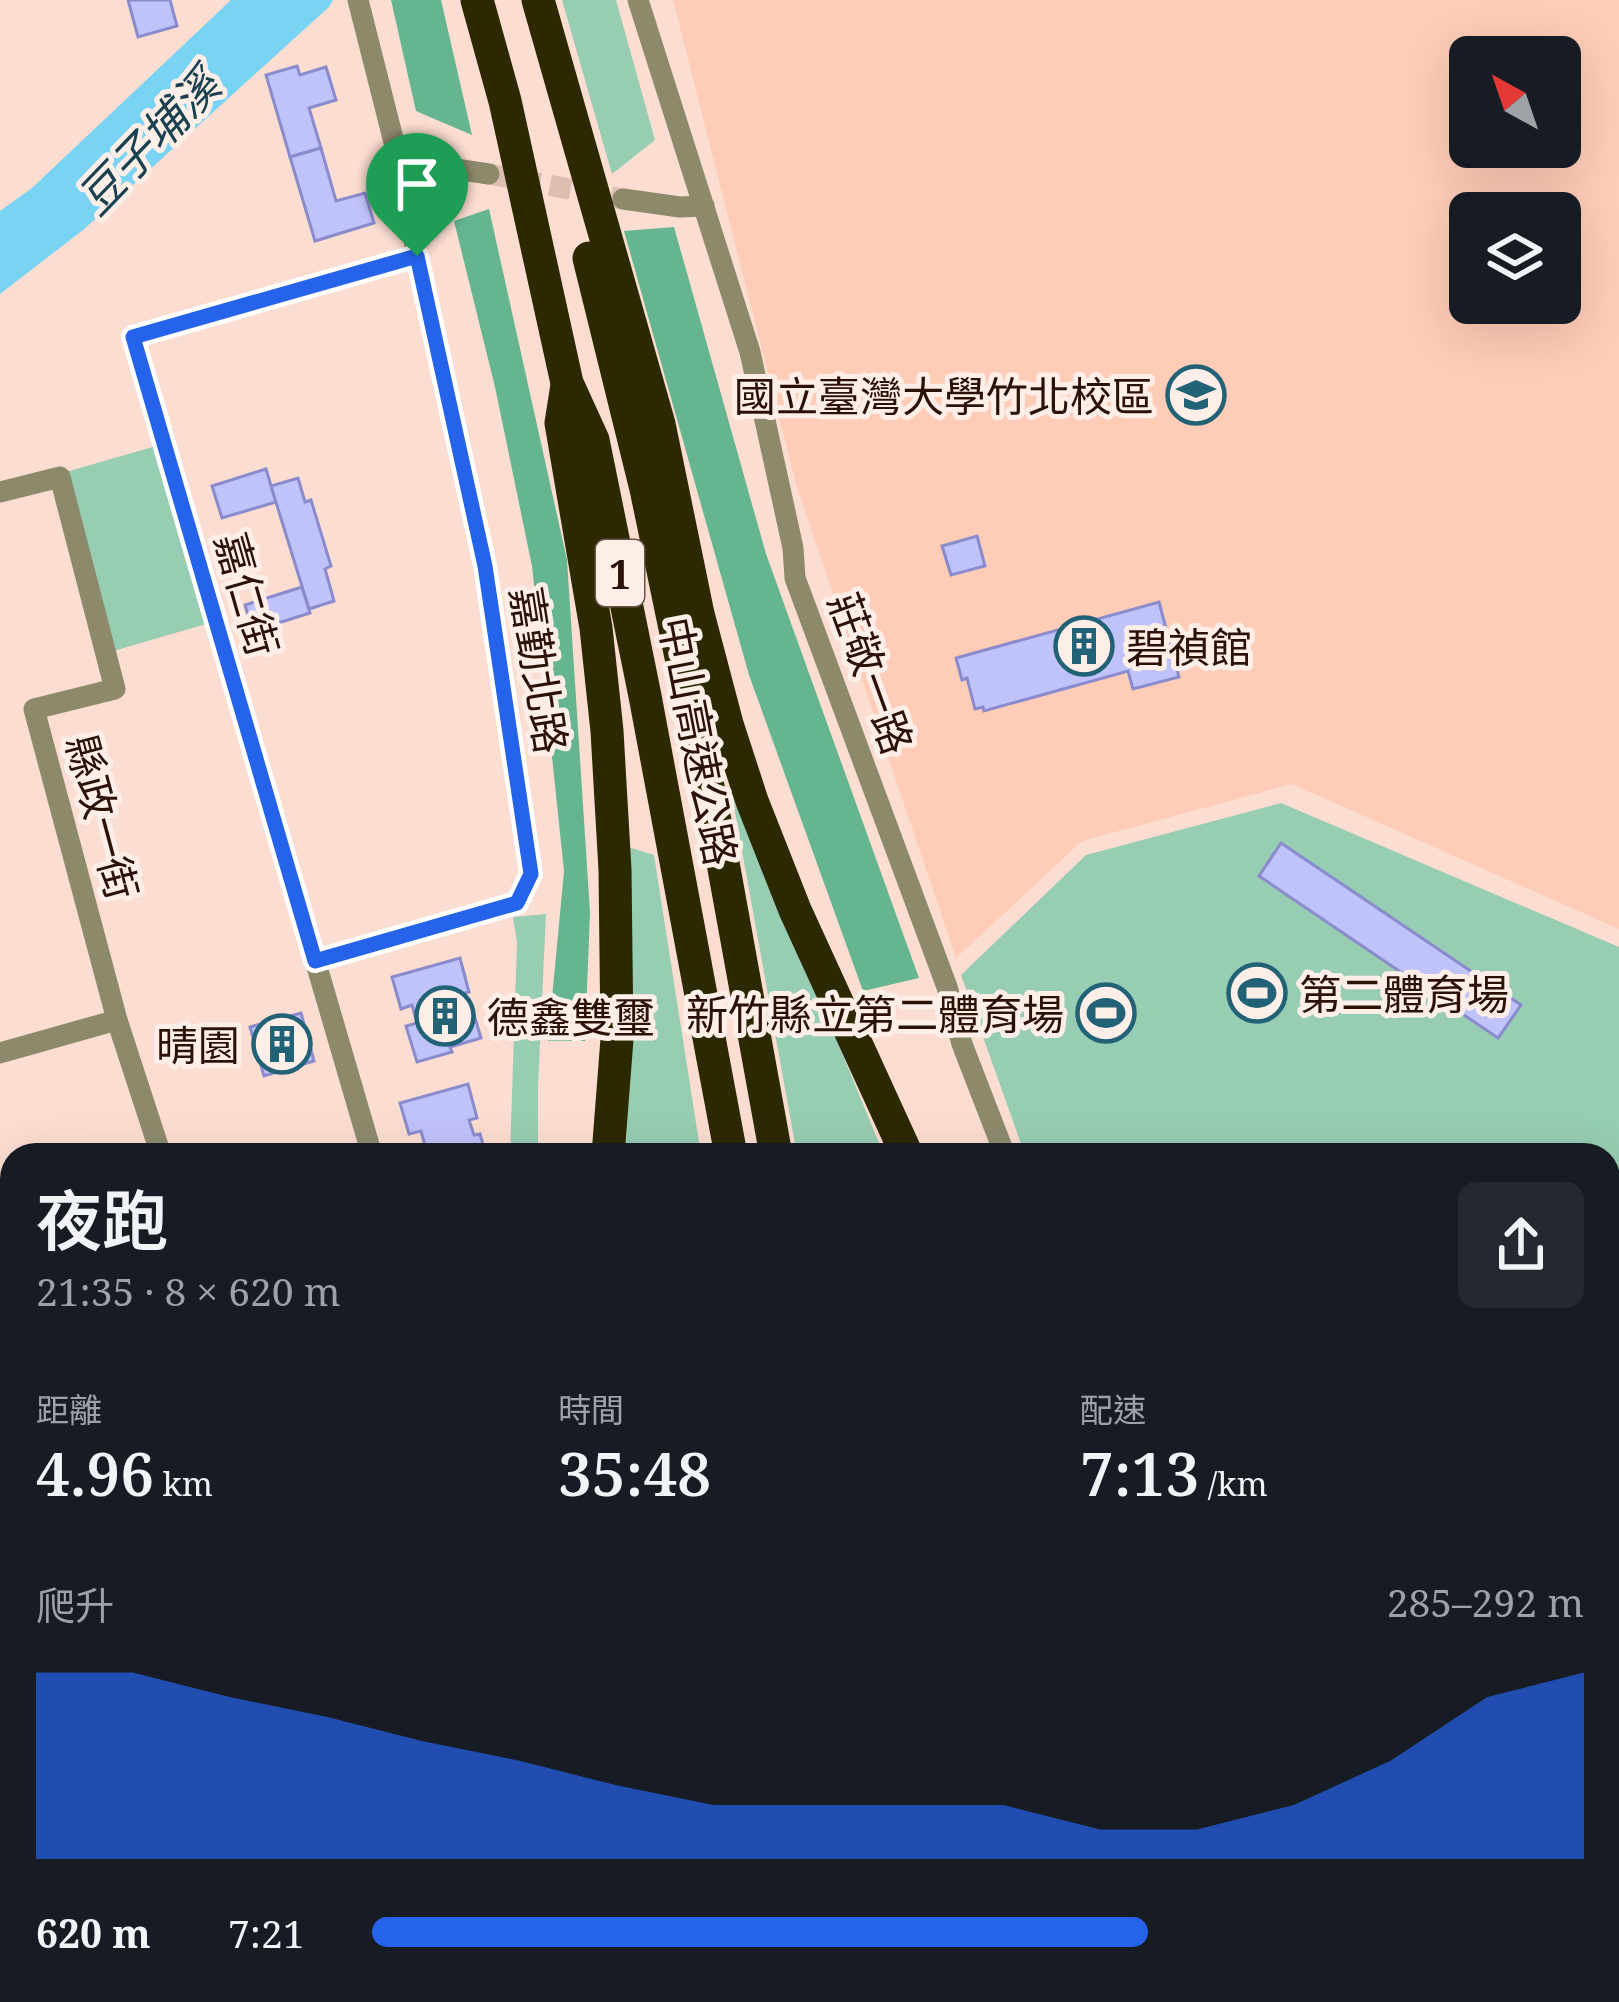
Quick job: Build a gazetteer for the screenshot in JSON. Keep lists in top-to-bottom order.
{
  "streets": {
    "highway": ["1", "中山高速公路"],
    "street": [
      "嘉仁街",
      "嘉勤北路",
      "莊敬一路",
      "縣政一街"
    ]
  },
  "crossings": [
    ["嘉仁街", "嘉勤北路"]
  ],
  "water": ["豆子埔溪"],
  "places": {
    "school or university": ["國立臺灣大學竹北校區"],
    "building": ["碧禎館", "德鑫雙璽", "晴園"],
    "sports": ["第二體育場", "新竹縣立第二體育場"]
  },
  "north": "top left",
  "page": {
    "heading": ["夜跑", "21:35 · 8 × 620 m"],
    "stats": [
      ["距離", "4.96 km"],
      ["時間", "35:48"],
      ["配速", "7:13 /km"]
    ],
    "chart": ["爬升", "285–292 m"],
    "list": [
      {
        "name": "620 m",
        "note": "7:21"
      }
    ]
  }
}
